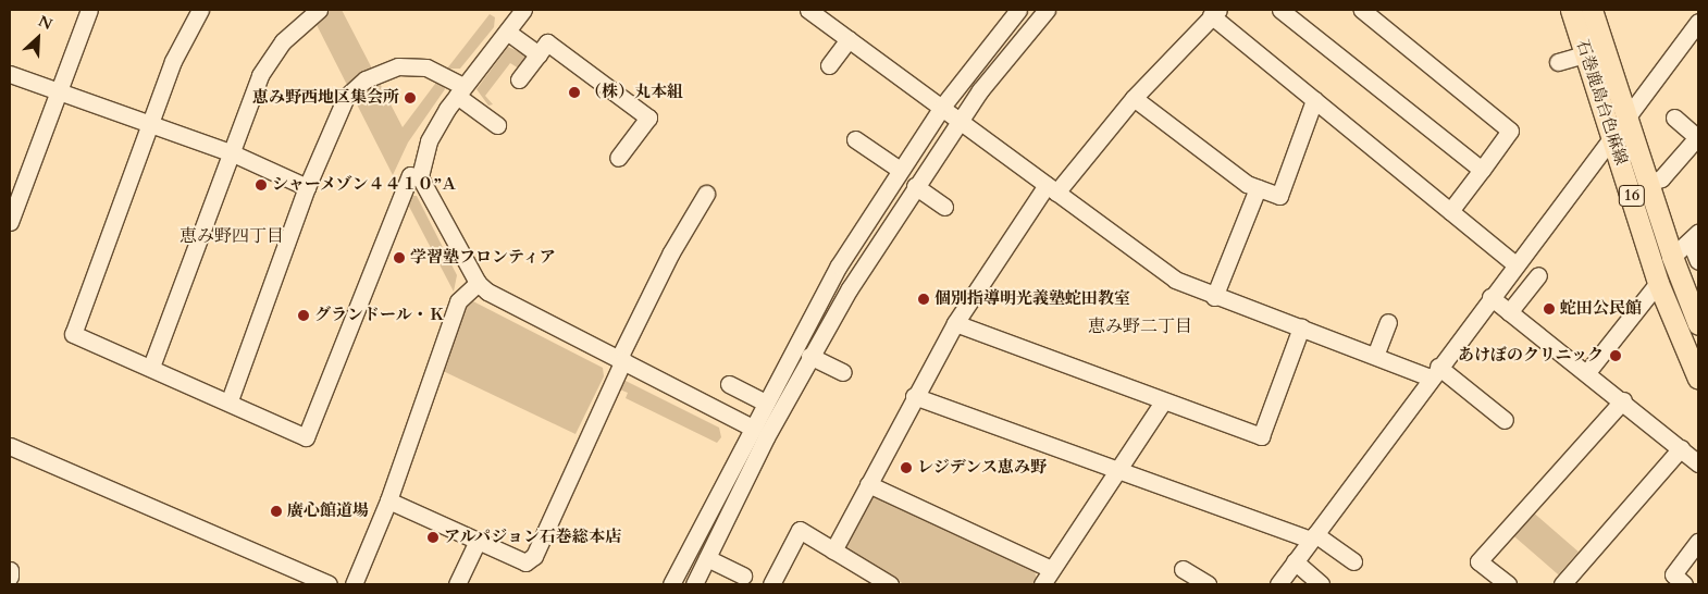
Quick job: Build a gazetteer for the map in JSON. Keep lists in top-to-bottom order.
{
  "streets": {
    "main road": ["石巻鹿島台色麻線", "16"]
  },
  "districts": ["恵み野四丁目", "恵み野二丁目"],
  "places": [
    "（株）丸本組",
    "恵み野西地区集会所",
    "シャーメゾン４４１０”Ａ",
    "学習塾フロンティア",
    "個別指導明光義塾蛇田教室",
    "蛇田公民館",
    "グランドール・Ｋ",
    "あけぼのクリニック",
    "レジデンス恵み野",
    "廣心館道場",
    "アルパジョン石巻総本店"
  ],
  "north": "top right"
}
